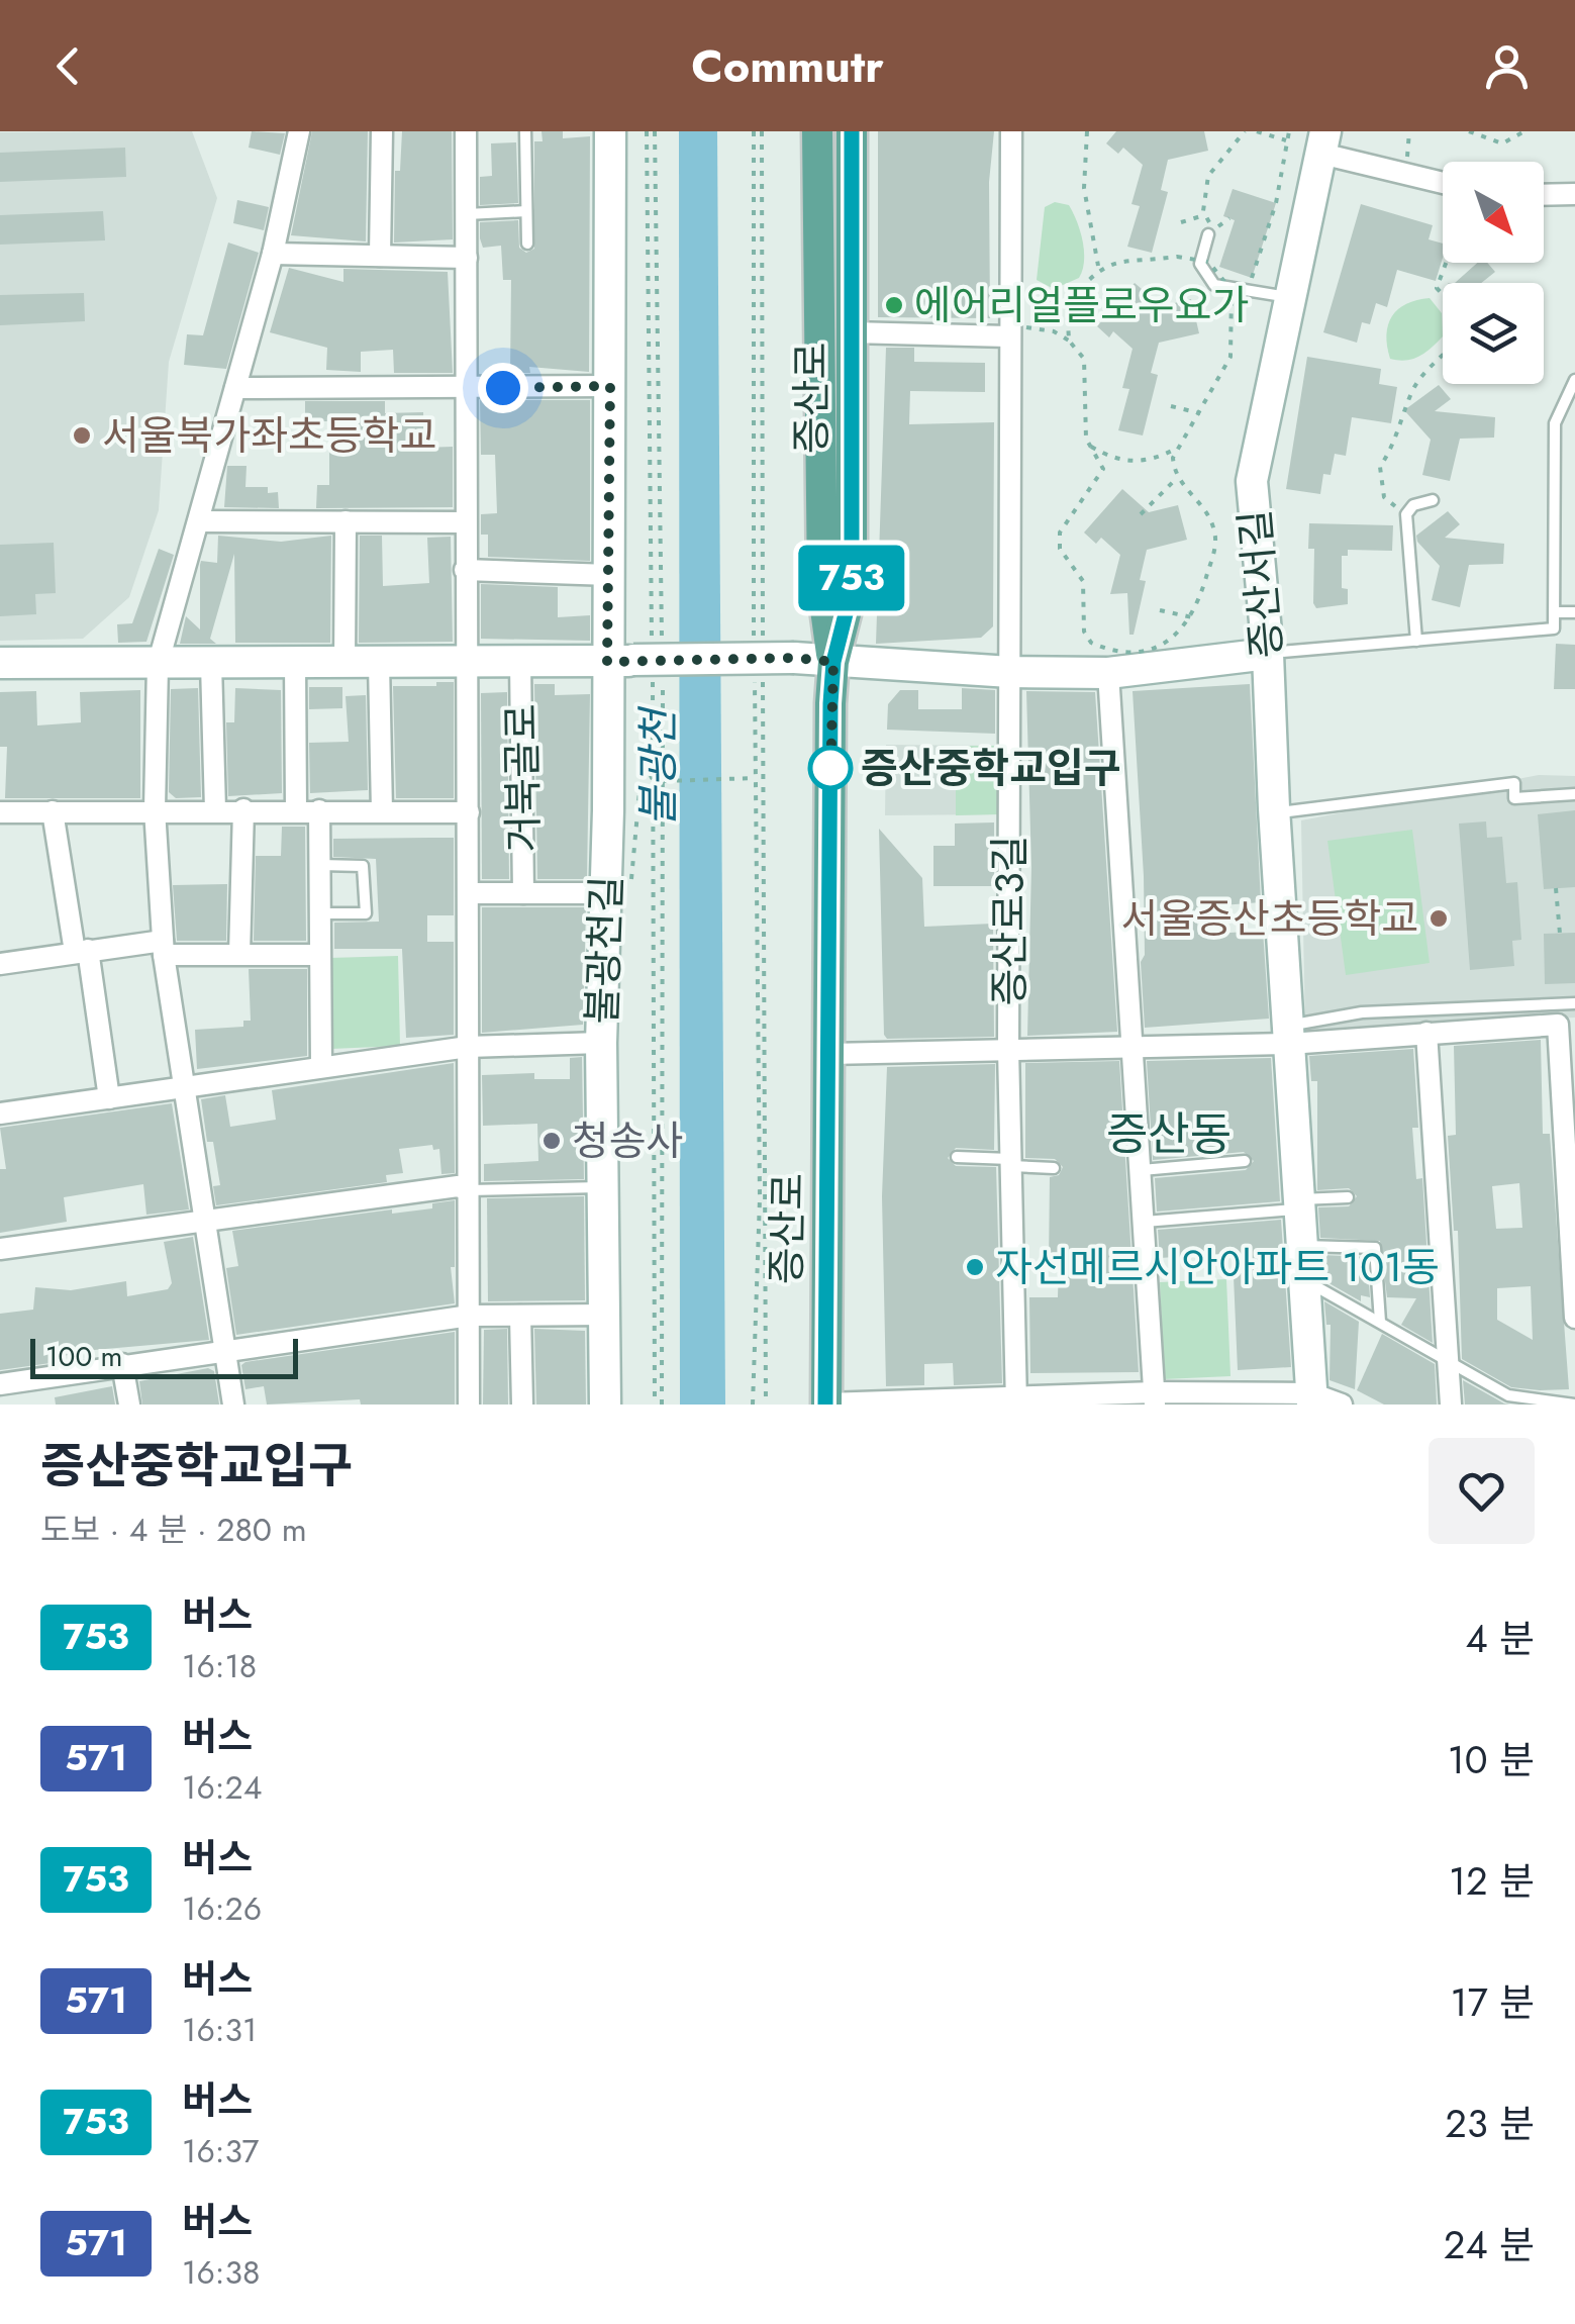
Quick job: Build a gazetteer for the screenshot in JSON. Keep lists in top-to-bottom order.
{
  "streets": {
    "main road": ["증산로"],
    "street": [
      "증산서길",
      "거북골로",
      "증산로3길",
      "불광천길"
    ]
  },
  "crossings": [
    ["증산로", "거북골로"],
    ["거북골로", "불광천길"]
  ],
  "districts": ["증산동"],
  "water": ["불광천"],
  "places": [
    "에어리얼플로우요가",
    "서울북가좌초등학교",
    "증산중학교입구",
    "서울증산초등학교",
    "청송사",
    "자선메르시안아파트 101동"
  ],
  "lines": ["bus line 753"],
  "scale_bar": "100 m",
  "north": "bottom right",
  "page": {
    "header": "Commutr",
    "on_map": "753",
    "scale": "100 m",
    "heading": ["증산중학교입구", "도보 · 4 분 · 280 m"],
    "list": [
      {
        "mark": "753",
        "name": "버스",
        "note": "16:18",
        "value": "4 분"
      },
      {
        "mark": "571",
        "name": "버스",
        "note": "16:24",
        "value": "10 분"
      },
      {
        "mark": "753",
        "name": "버스",
        "note": "16:26",
        "value": "12 분"
      },
      {
        "mark": "571",
        "name": "버스",
        "note": "16:31",
        "value": "17 분"
      },
      {
        "mark": "753",
        "name": "버스",
        "note": "16:37",
        "value": "23 분"
      },
      {
        "mark": "571",
        "name": "버스",
        "note": "16:38",
        "value": "24 분"
      }
    ]
  }
}
